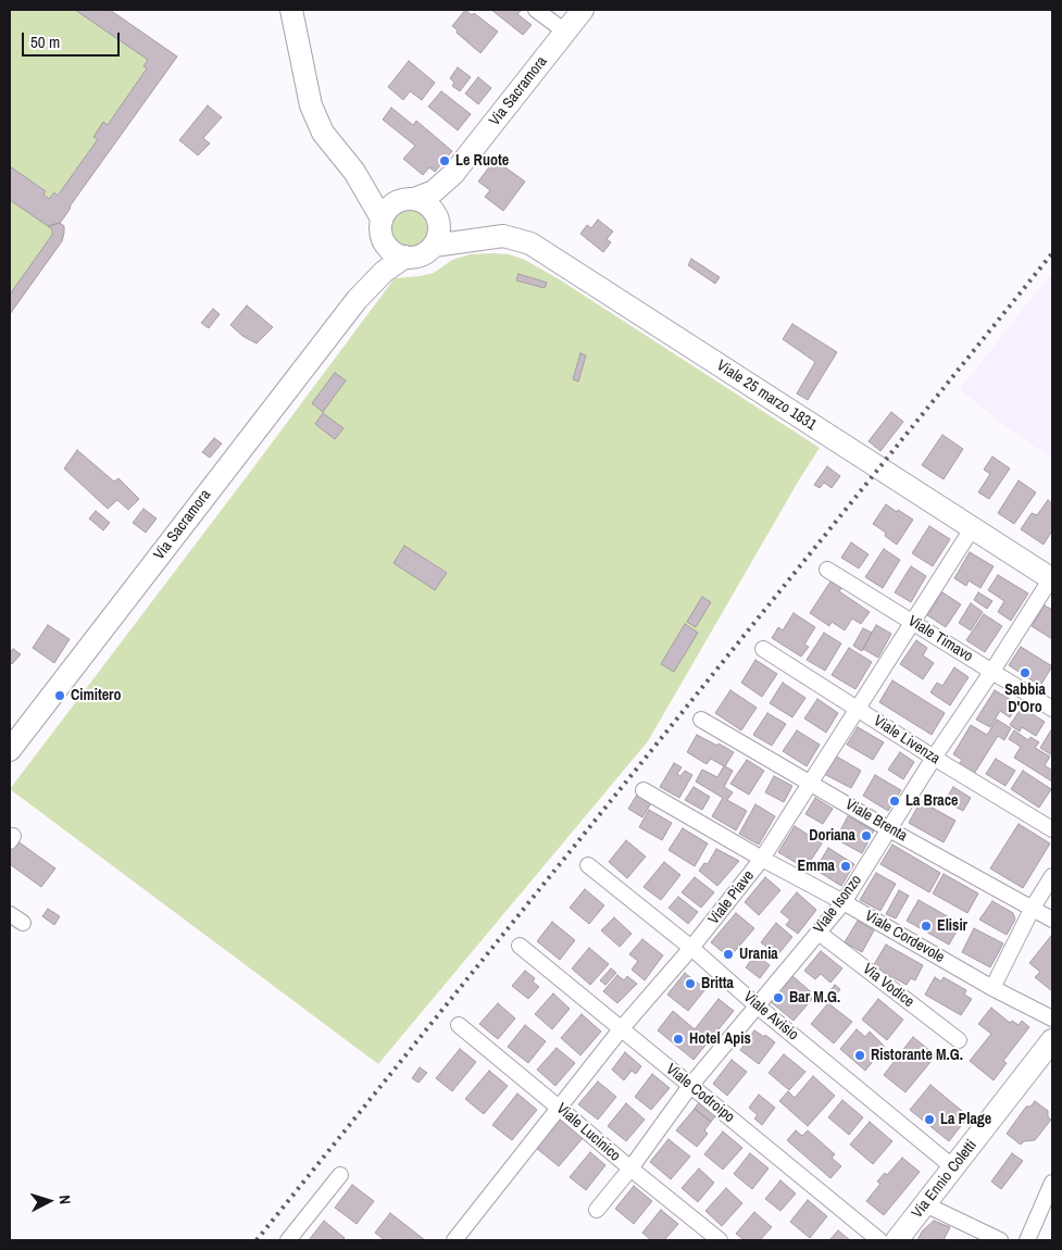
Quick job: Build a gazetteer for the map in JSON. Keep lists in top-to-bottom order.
{
  "streets": {
    "street": [
      "Via Sacramora",
      "Viale 25 marzo 1831",
      "Viale Timavo",
      "Viale Livenza",
      "Viale Brenta",
      "Viale Piave",
      "Viale Isonzo",
      "Viale Cordevole",
      "Via Vodice",
      "Viale Avisio",
      "Viale Codroipo",
      "Viale Lucinico",
      "Via Ennio Coletti"
    ]
  },
  "crossings": [
    ["Via Sacramora", "Viale 25 marzo 1831"],
    ["Viale 25 marzo 1831", "Viale Piave"],
    ["Viale 25 marzo 1831", "Viale Isonzo"],
    ["Viale Timavo", "Viale Piave"],
    ["Viale Timavo", "Viale Isonzo"],
    ["Viale Livenza", "Viale Piave"],
    ["Viale Livenza", "Viale Isonzo"],
    ["Viale Brenta", "Viale Piave"],
    ["Viale Brenta", "Viale Isonzo"],
    ["Viale Piave", "Viale Cordevole"],
    ["Viale Piave", "Viale Avisio"],
    ["Viale Piave", "Viale Codroipo"],
    ["Viale Piave", "Viale Lucinico"],
    ["Viale Isonzo", "Viale Cordevole"],
    ["Viale Isonzo", "Via Vodice"],
    ["Viale Isonzo", "Viale Avisio"],
    ["Viale Isonzo", "Viale Codroipo"],
    ["Viale Isonzo", "Viale Lucinico"],
    ["Viale Avisio", "Via Ennio Coletti"]
  ],
  "places": [
    "Le Ruote",
    "Sabbia D'Oro",
    "Cimitero",
    "La Brace",
    "Doriana",
    "Emma",
    "Elisir",
    "Urania",
    "Britta",
    "Bar M.G.",
    "Hotel Apis",
    "Ristorante M.G.",
    "La Plage"
  ],
  "scale_bar": "50 m",
  "north": "right"
}
